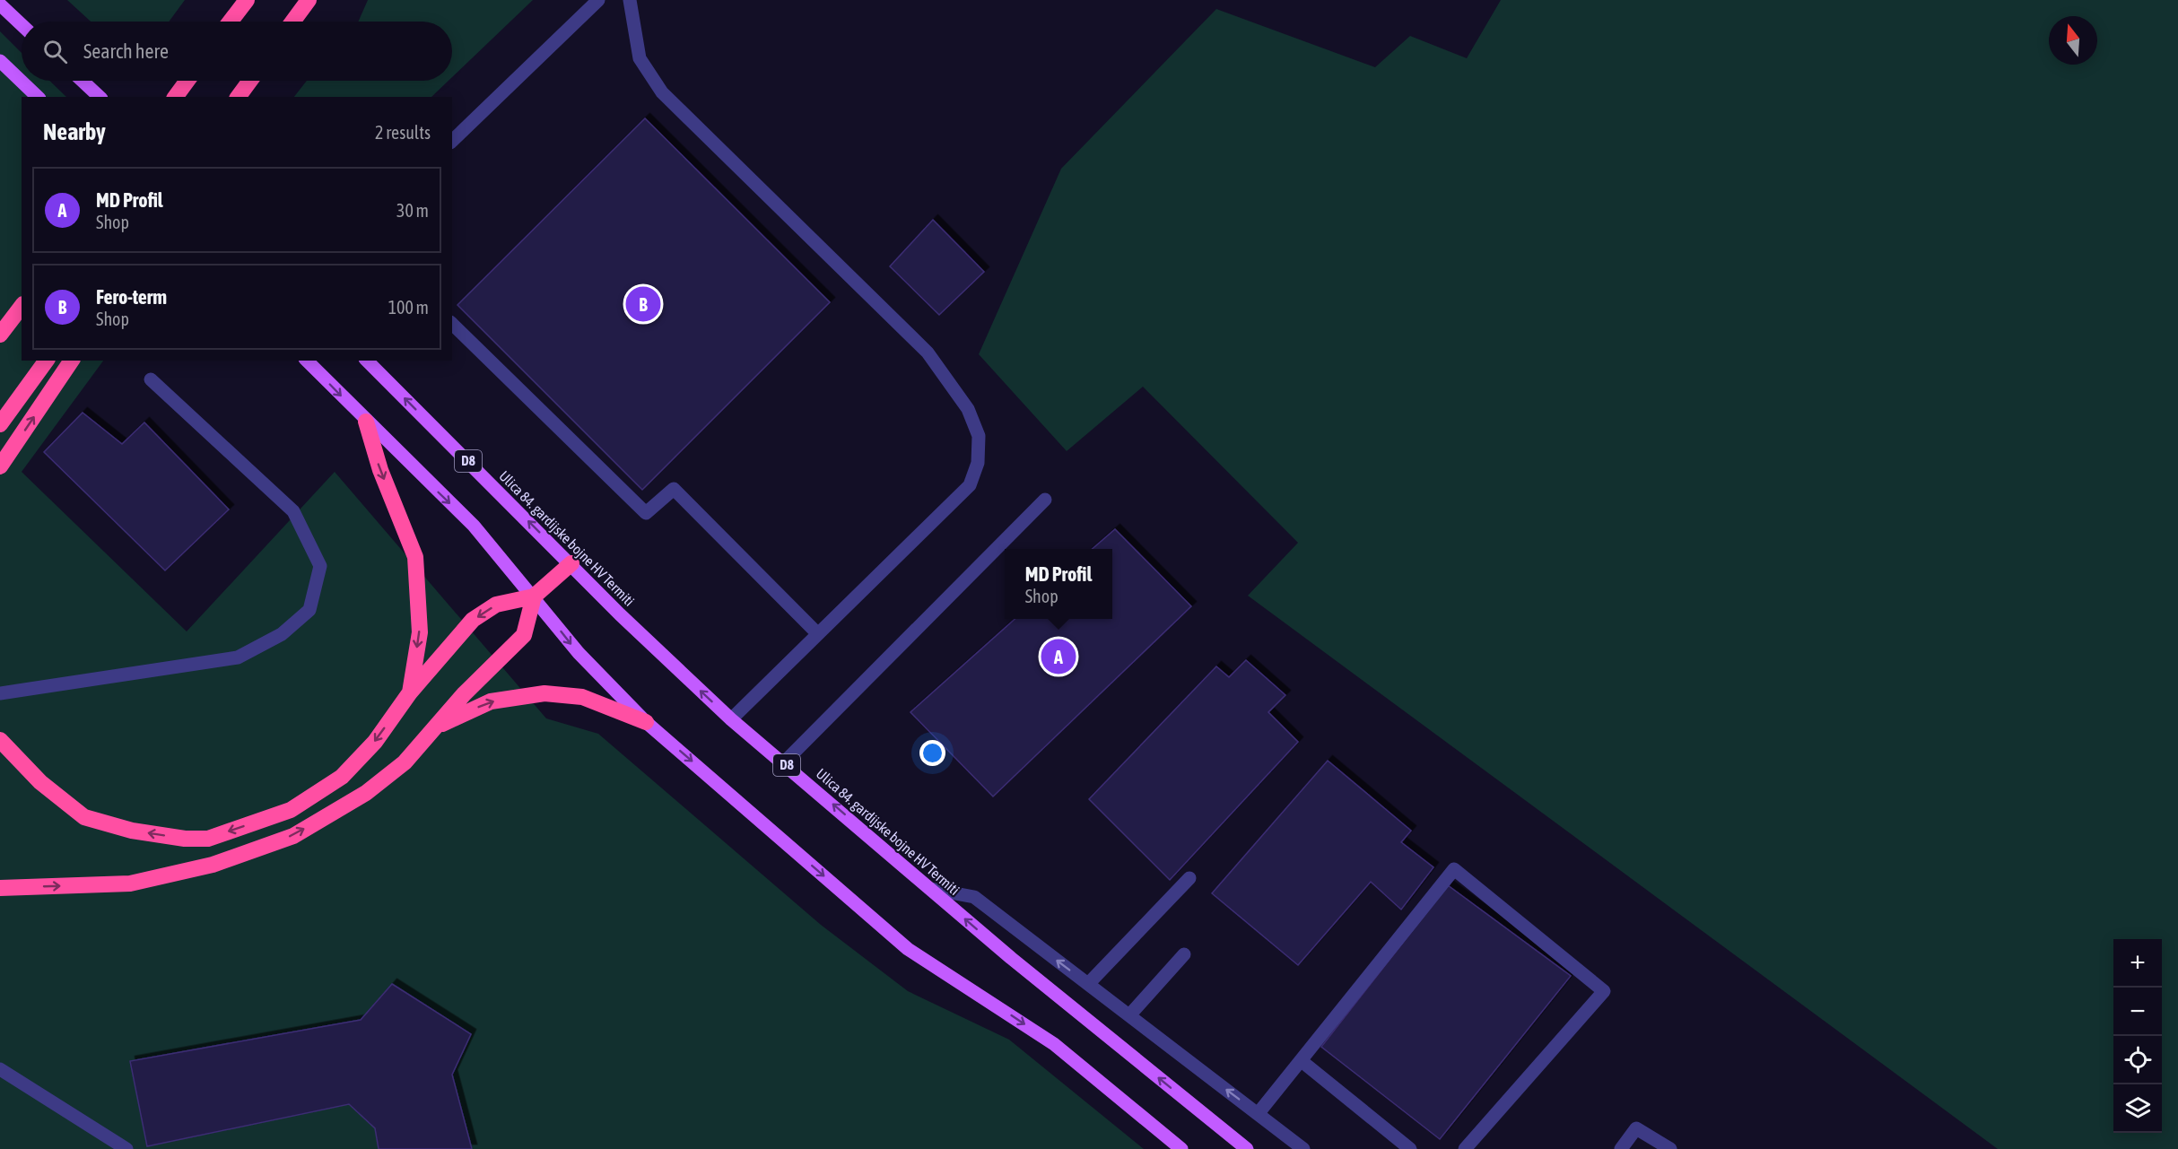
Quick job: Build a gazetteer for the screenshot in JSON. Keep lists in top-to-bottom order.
{
  "streets": {
    "main road": ["D8", "Ulica 84. gardijske bojne HV Termiti"]
  },
  "north": "top",
  "page": {
    "search": "Search here",
    "heading": ["Nearby", "2 results"],
    "list": [
      {
        "mark": "A",
        "name": "MD Profil",
        "note": "Shop",
        "value": "30 m"
      },
      {
        "mark": "B",
        "name": "Fero-term",
        "note": "Shop",
        "value": "100 m"
      }
    ],
    "pins": ["B", "A"],
    "popup": ["MD Profil", "Shop"],
    "map_buttons": ["+", "−"]
  }
}
